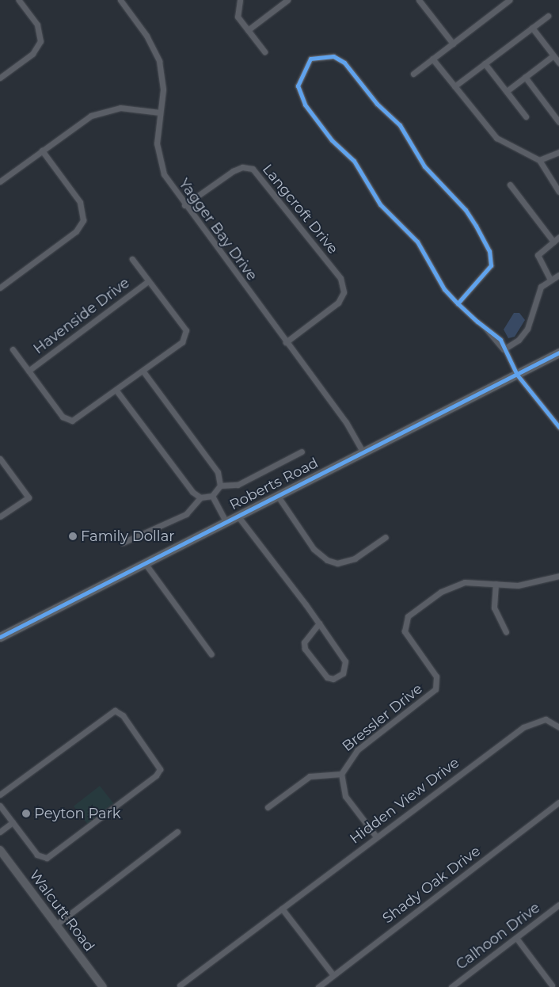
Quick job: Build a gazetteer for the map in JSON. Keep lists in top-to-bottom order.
{
  "streets": {
    "main road": ["Roberts Road"],
    "street": [
      "Langcroft Drive",
      "Yagger Bay Drive",
      "Havenside Drive",
      "Bressler Drive",
      "Hidden View Drive",
      "Shady Oak Drive",
      "Walcutt Road",
      "Calhoon Drive"
    ]
  },
  "crossings": [
    ["Langcroft Drive", "Yagger Bay Drive"],
    ["Yagger Bay Drive", "Roberts Road"]
  ],
  "places": ["Family Dollar", "Peyton Park"]
}
